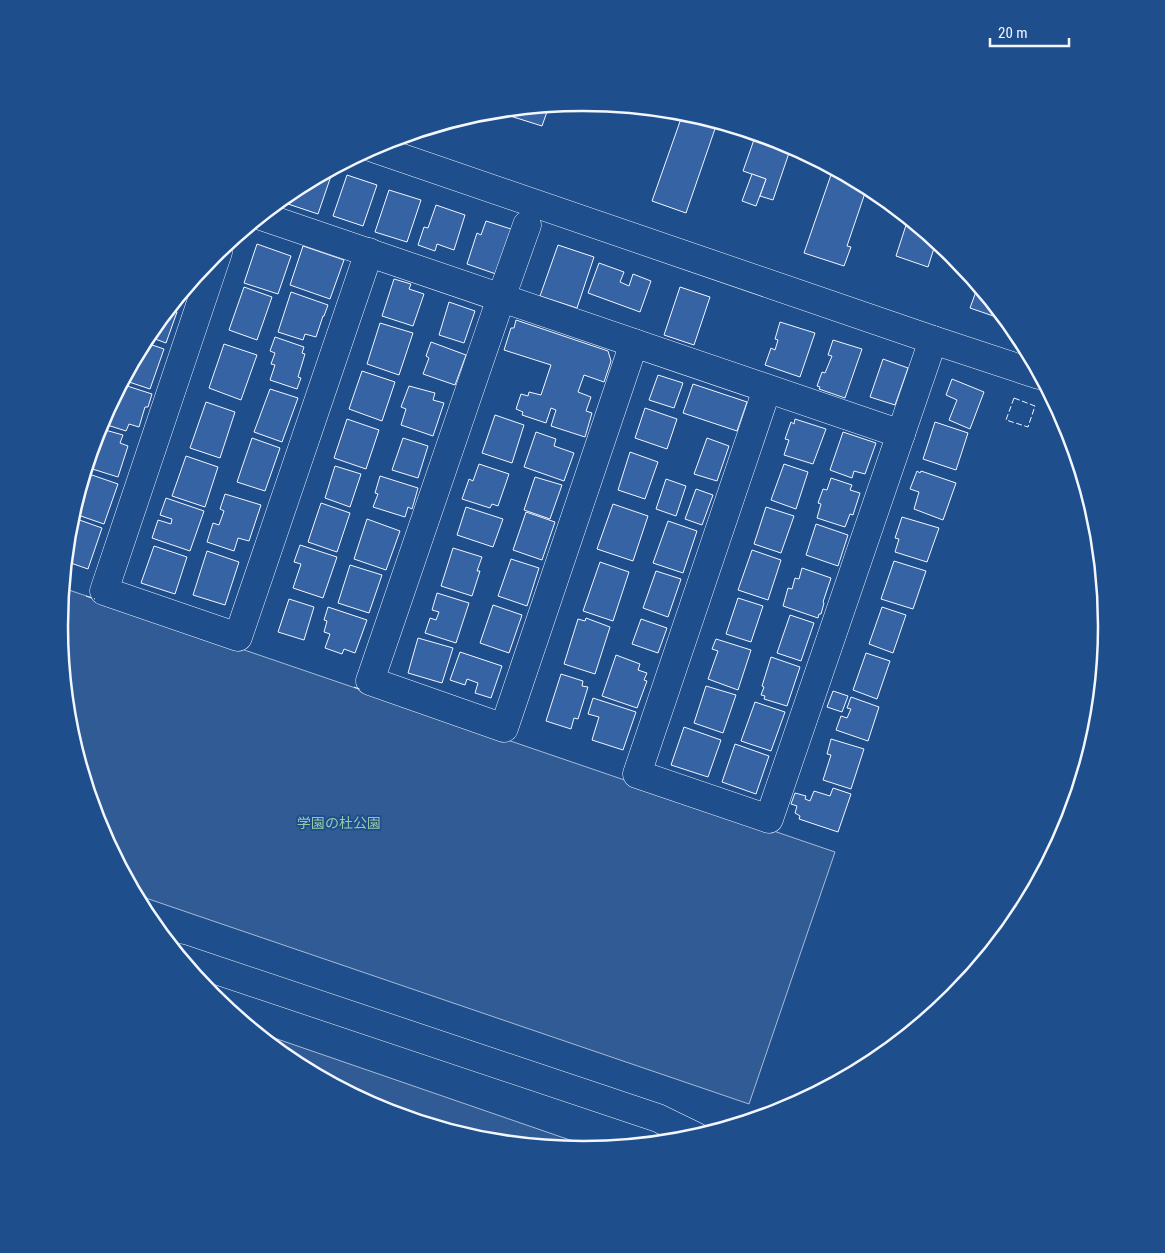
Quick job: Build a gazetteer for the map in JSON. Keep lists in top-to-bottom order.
{
  "parks": ["学園の杜公園"],
  "scale_bar": "20 m"
}
